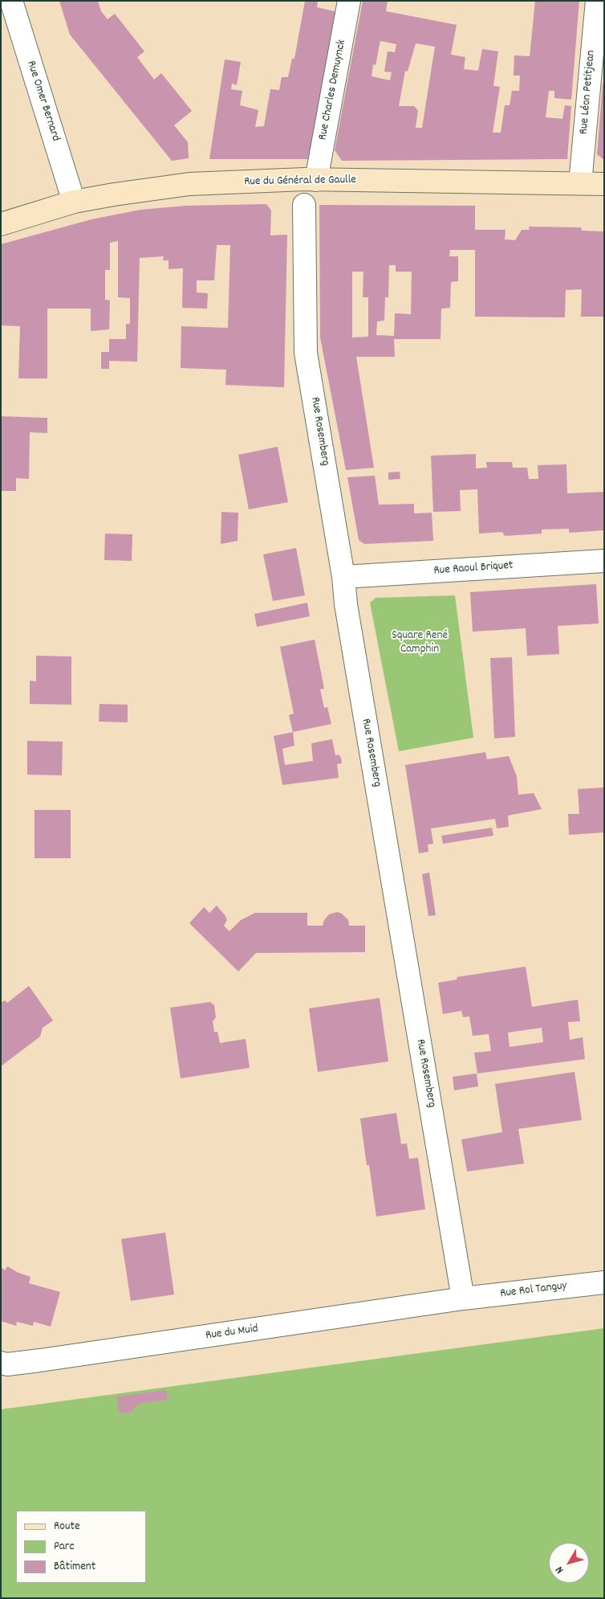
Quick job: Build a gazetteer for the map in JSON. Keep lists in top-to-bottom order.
{
  "streets": {
    "street": [
      "Rue Charles Demuynck",
      "Rue Léon Petitjean",
      "Rue Omer Bernard",
      "Rue du Général de Gaulle",
      "Rue Rosemberg",
      "Rue Raoul Briquet",
      "Rue Rol Tanguy",
      "Rue du Muid"
    ]
  },
  "crossings": [
    ["Rue Charles Demuynck", "Rue du Général de Gaulle"],
    ["Rue Léon Petitjean", "Rue du Général de Gaulle"],
    ["Rue Omer Bernard", "Rue du Général de Gaulle"],
    ["Rue Rosemberg", "Rue Raoul Briquet"],
    ["Rue Rosemberg", "Rue Rol Tanguy"],
    ["Rue Rosemberg", "Rue du Muid"],
    ["Rue Rol Tanguy", "Rue du Muid"]
  ],
  "parks": ["Square René Camphin"],
  "legend": ["Route", "Parc", "Bâtiment"],
  "north": "bottom left"
}
